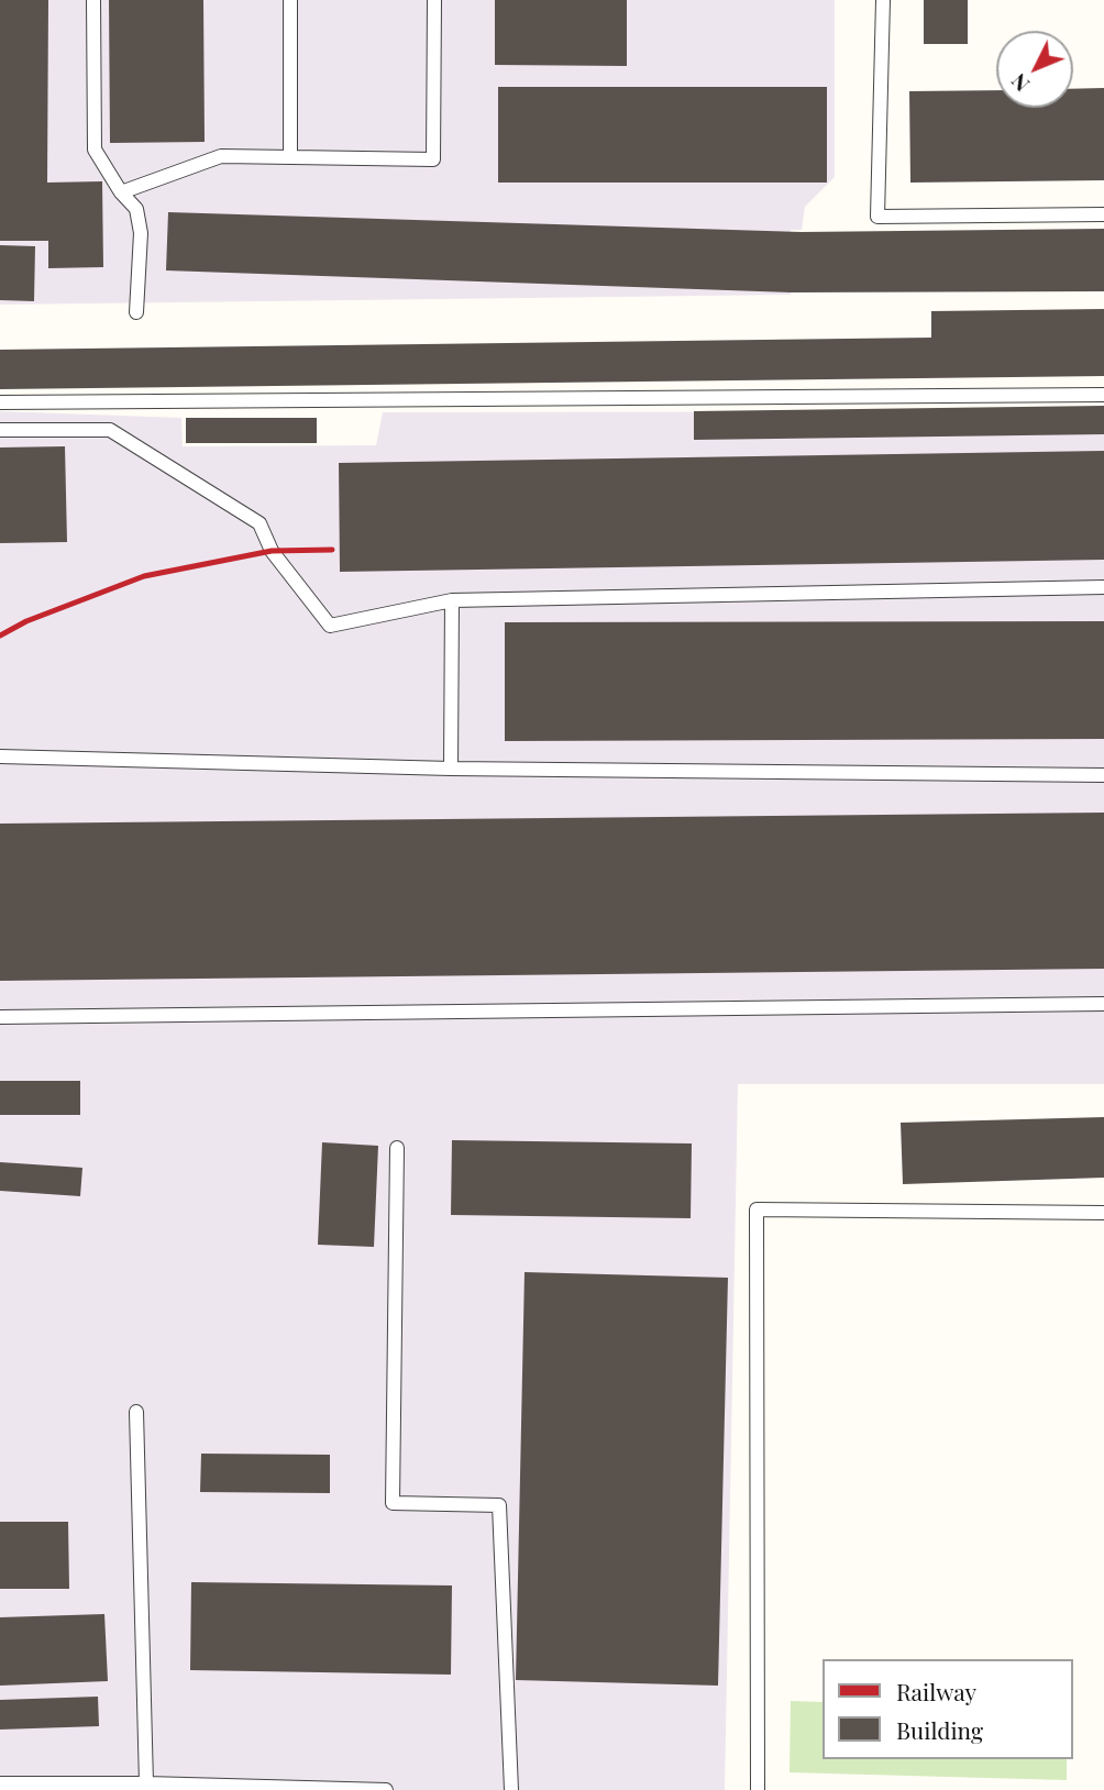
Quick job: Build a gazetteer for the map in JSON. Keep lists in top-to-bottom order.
{
  "legend": ["Railway", "Building"],
  "north": "bottom left"
}
